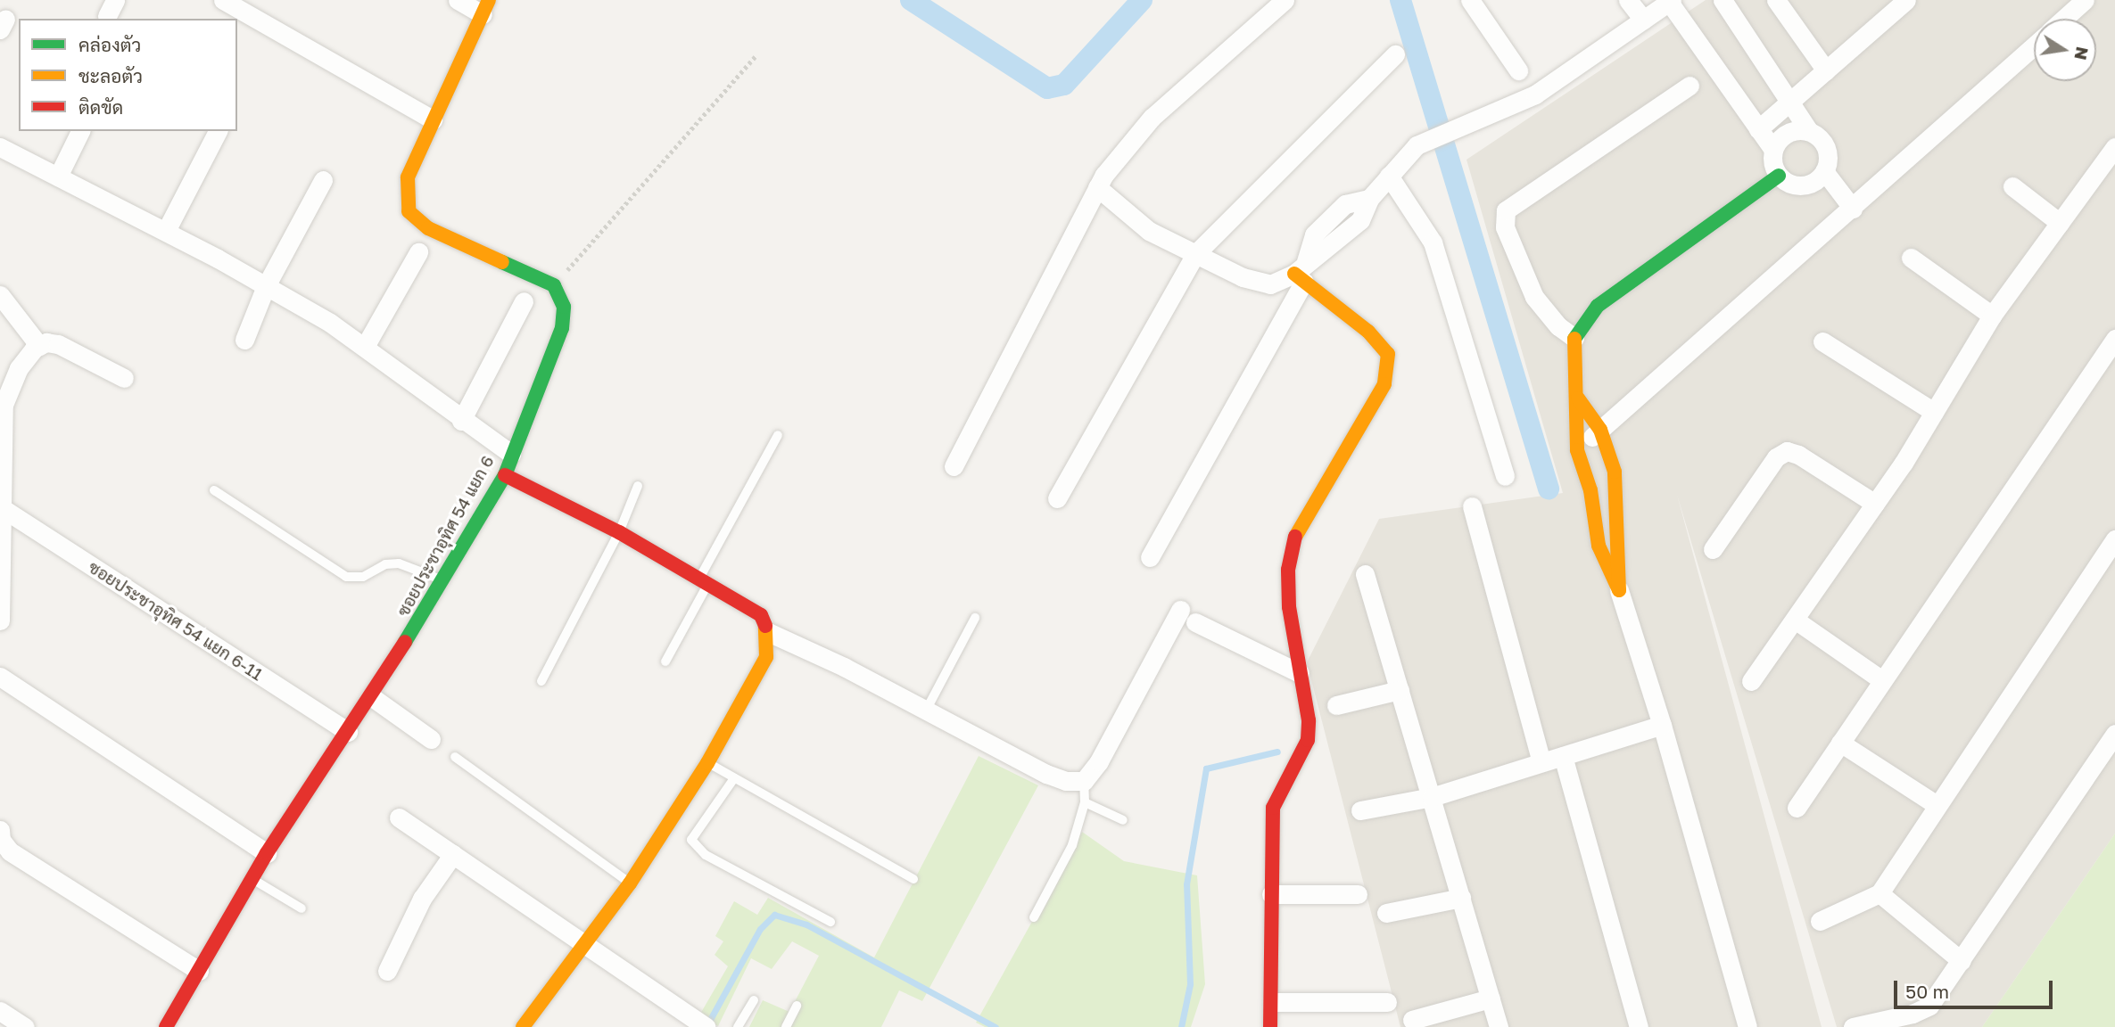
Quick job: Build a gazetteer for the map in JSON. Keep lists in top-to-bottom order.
{
  "streets": {
    "street": ["ซอยประชาอุทิศ 54 แยก 6", "ซอยประชาอุทิศ 54 แยก 6-11"]
  },
  "crossings": [
    ["ซอยประชาอุทิศ 54 แยก 6", "ซอยประชาอุทิศ 54 แยก 6-11"]
  ],
  "legend": ["คล่องตัว", "ชะลอตัว", "ติดขัด"],
  "scale_bar": "50 m",
  "north": "right"
}
